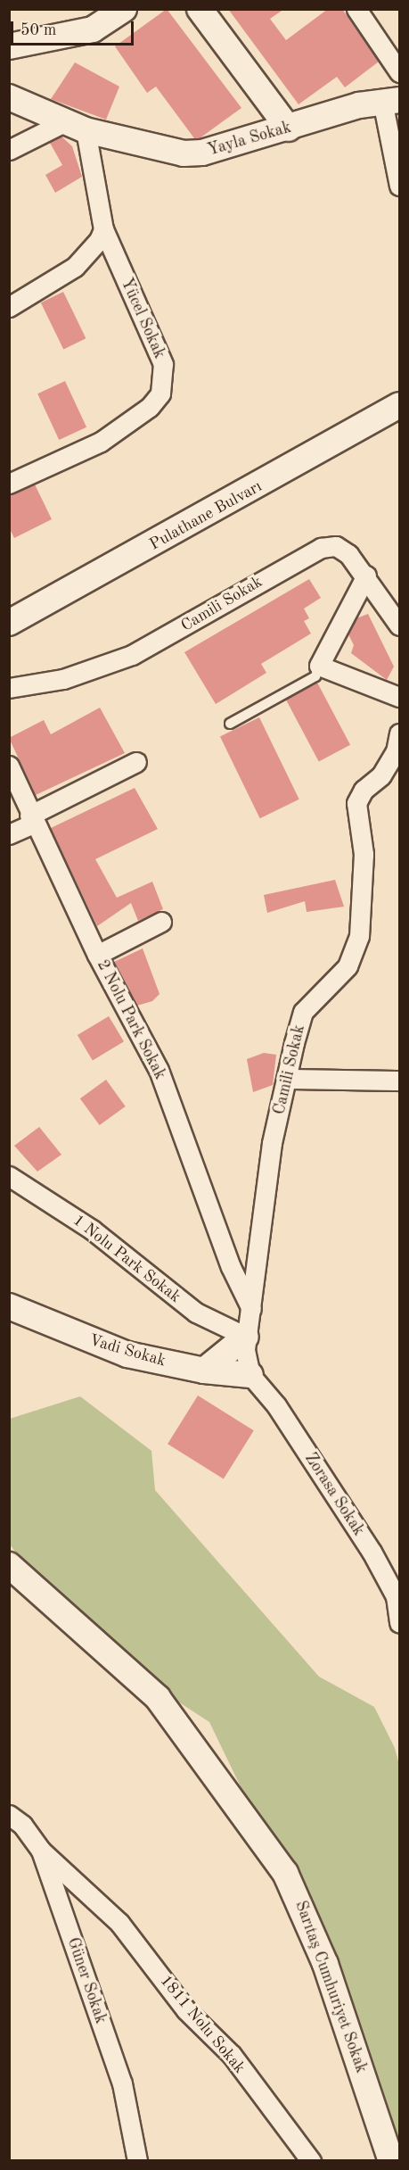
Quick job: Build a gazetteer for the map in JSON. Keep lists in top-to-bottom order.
{
  "streets": {
    "street": [
      "Yayla Sokak",
      "Yücel Sokak",
      "Pulathane Bulvarı",
      "Camili Sokak",
      "2 Nolu Park Sokak",
      "1 Nolu Park Sokak",
      "Vadi Sokak",
      "Zorasa Sokak",
      "Güner Sokak",
      "Sarıtaş Cumhuriyet Sokak",
      "1811 Nolu Sokak"
    ]
  },
  "crossings": [
    ["Yayla Sokak", "Yücel Sokak"],
    ["Camili Sokak", "2 Nolu Park Sokak"],
    ["Camili Sokak", "1 Nolu Park Sokak"],
    ["Camili Sokak", "Vadi Sokak"],
    ["Camili Sokak", "Zorasa Sokak"],
    ["Vadi Sokak", "Zorasa Sokak"],
    ["Güner Sokak", "1811 Nolu Sokak"]
  ],
  "scale_bar": "50 m"
}
